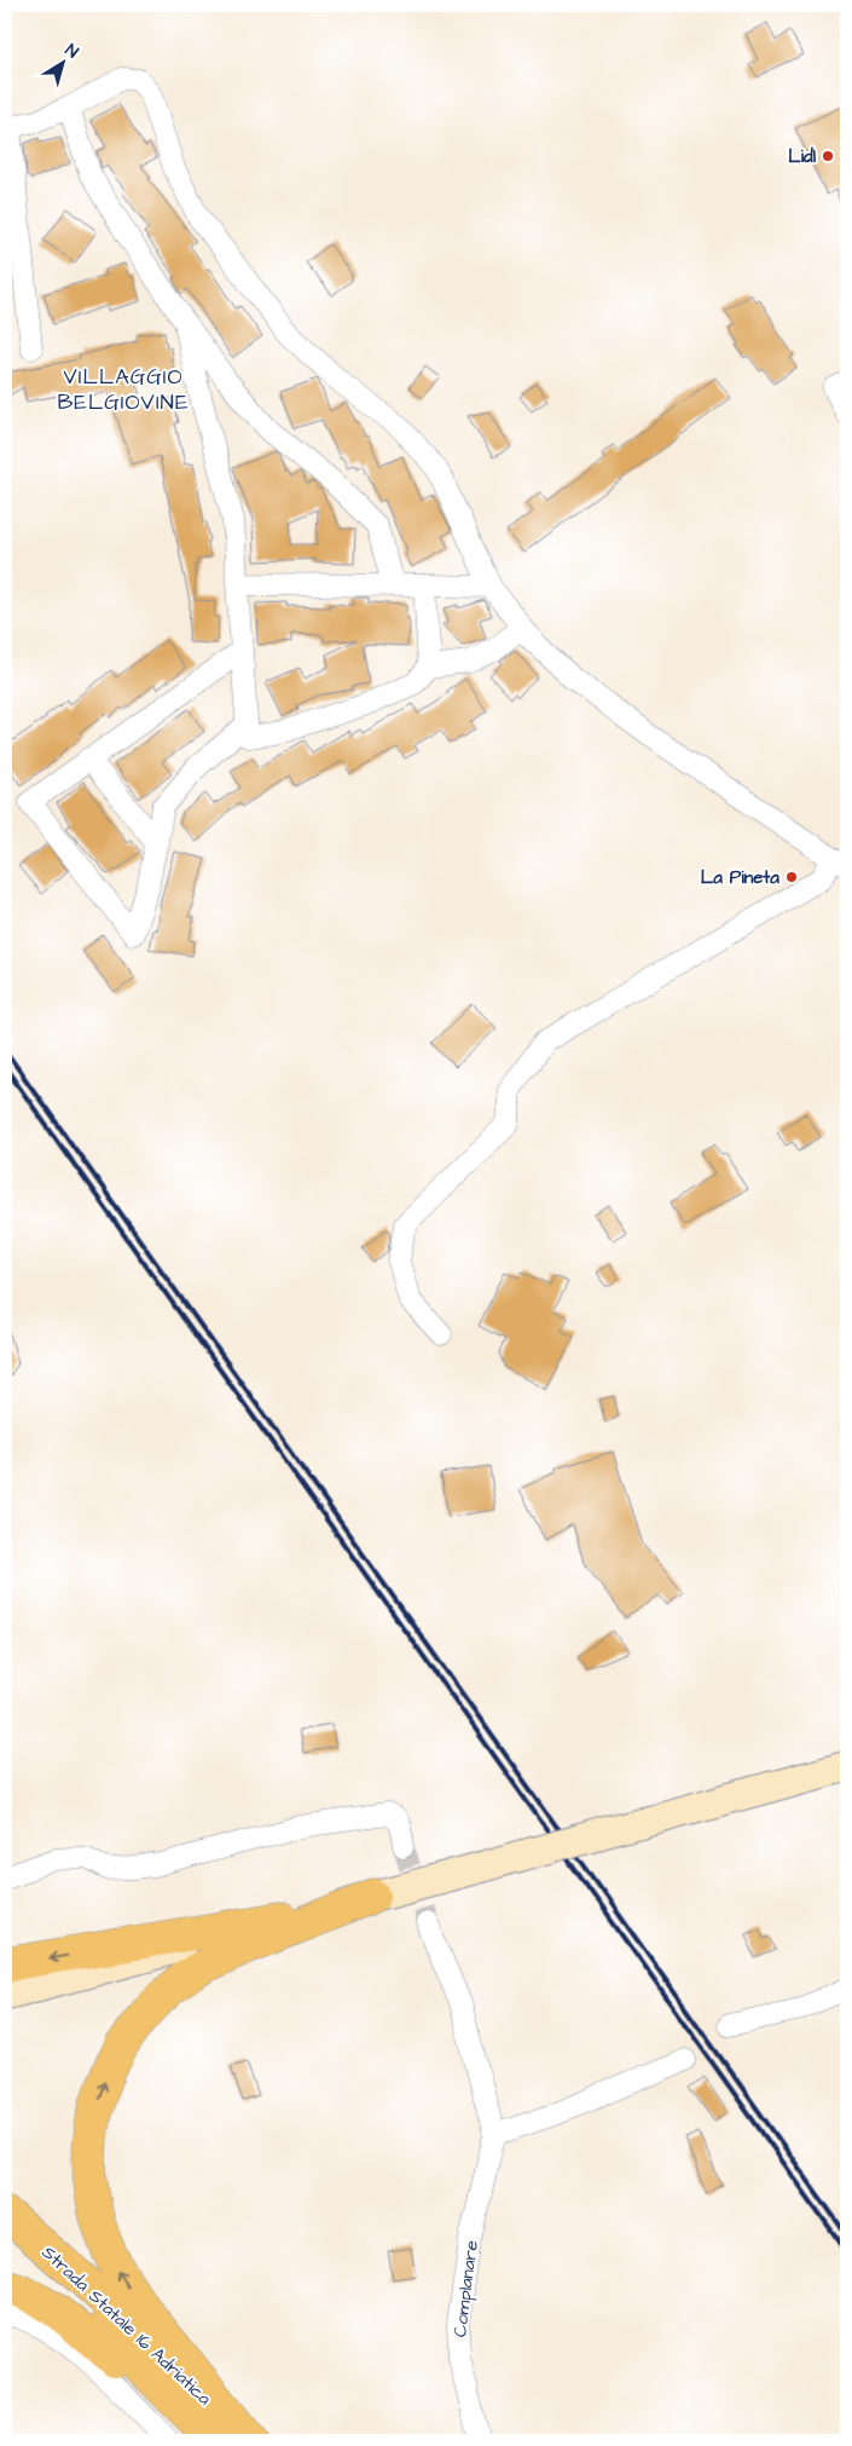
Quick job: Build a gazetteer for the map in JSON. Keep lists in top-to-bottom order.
{
  "streets": {
    "highway": ["Strada Statale 16 Adriatica"],
    "street": ["Complanare"]
  },
  "districts": ["VILLAGGIO BELGIOVINE"],
  "places": ["Lidl", "La Pineta"],
  "north": "top right"
}
